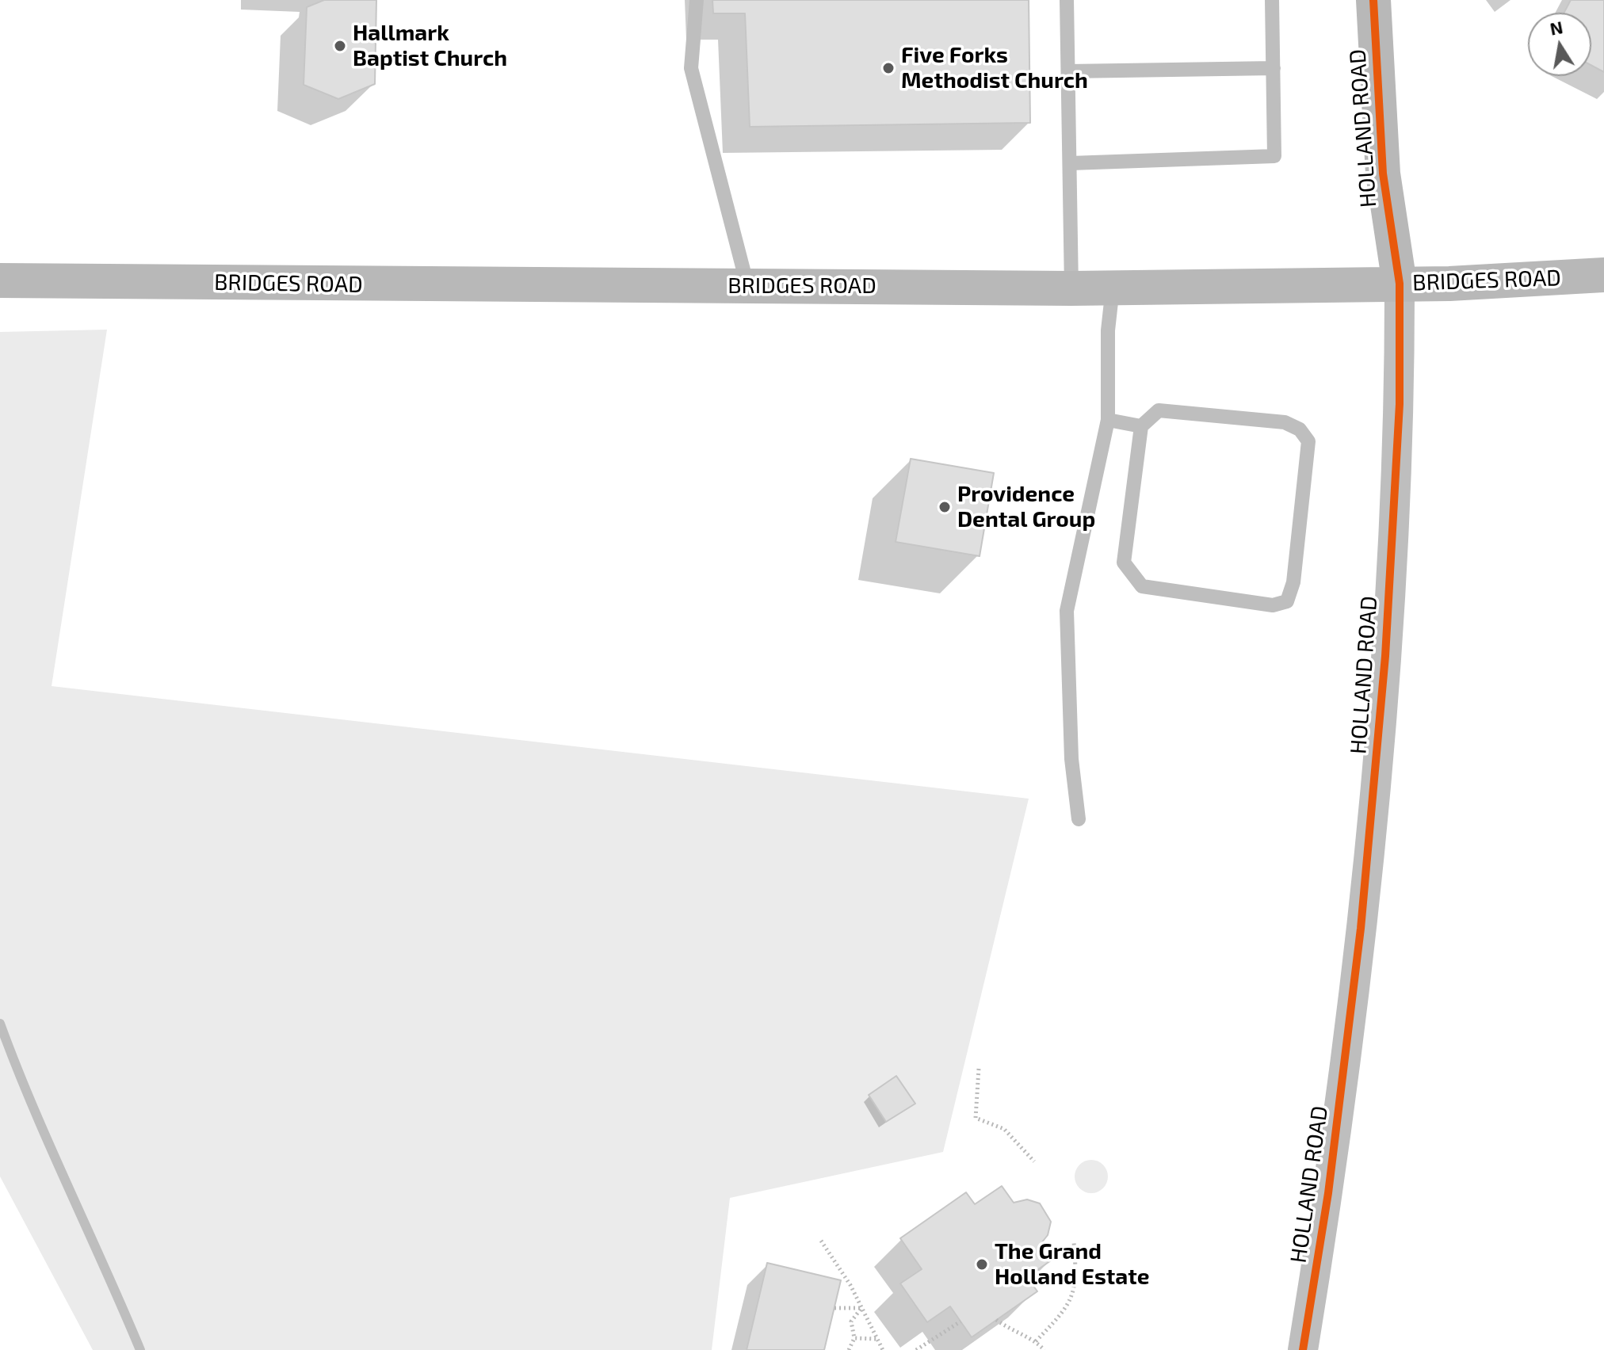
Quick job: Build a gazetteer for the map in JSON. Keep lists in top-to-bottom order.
{
  "streets": {
    "main road": ["HOLLAND ROAD", "BRIDGES ROAD"]
  },
  "crossings": [
    ["HOLLAND ROAD", "BRIDGES ROAD"]
  ],
  "places": [
    "Hallmark Baptist Church",
    "Five Forks Methodist Church",
    "Providence Dental Group",
    "The Grand Holland Estate"
  ],
  "north": "top"
}
